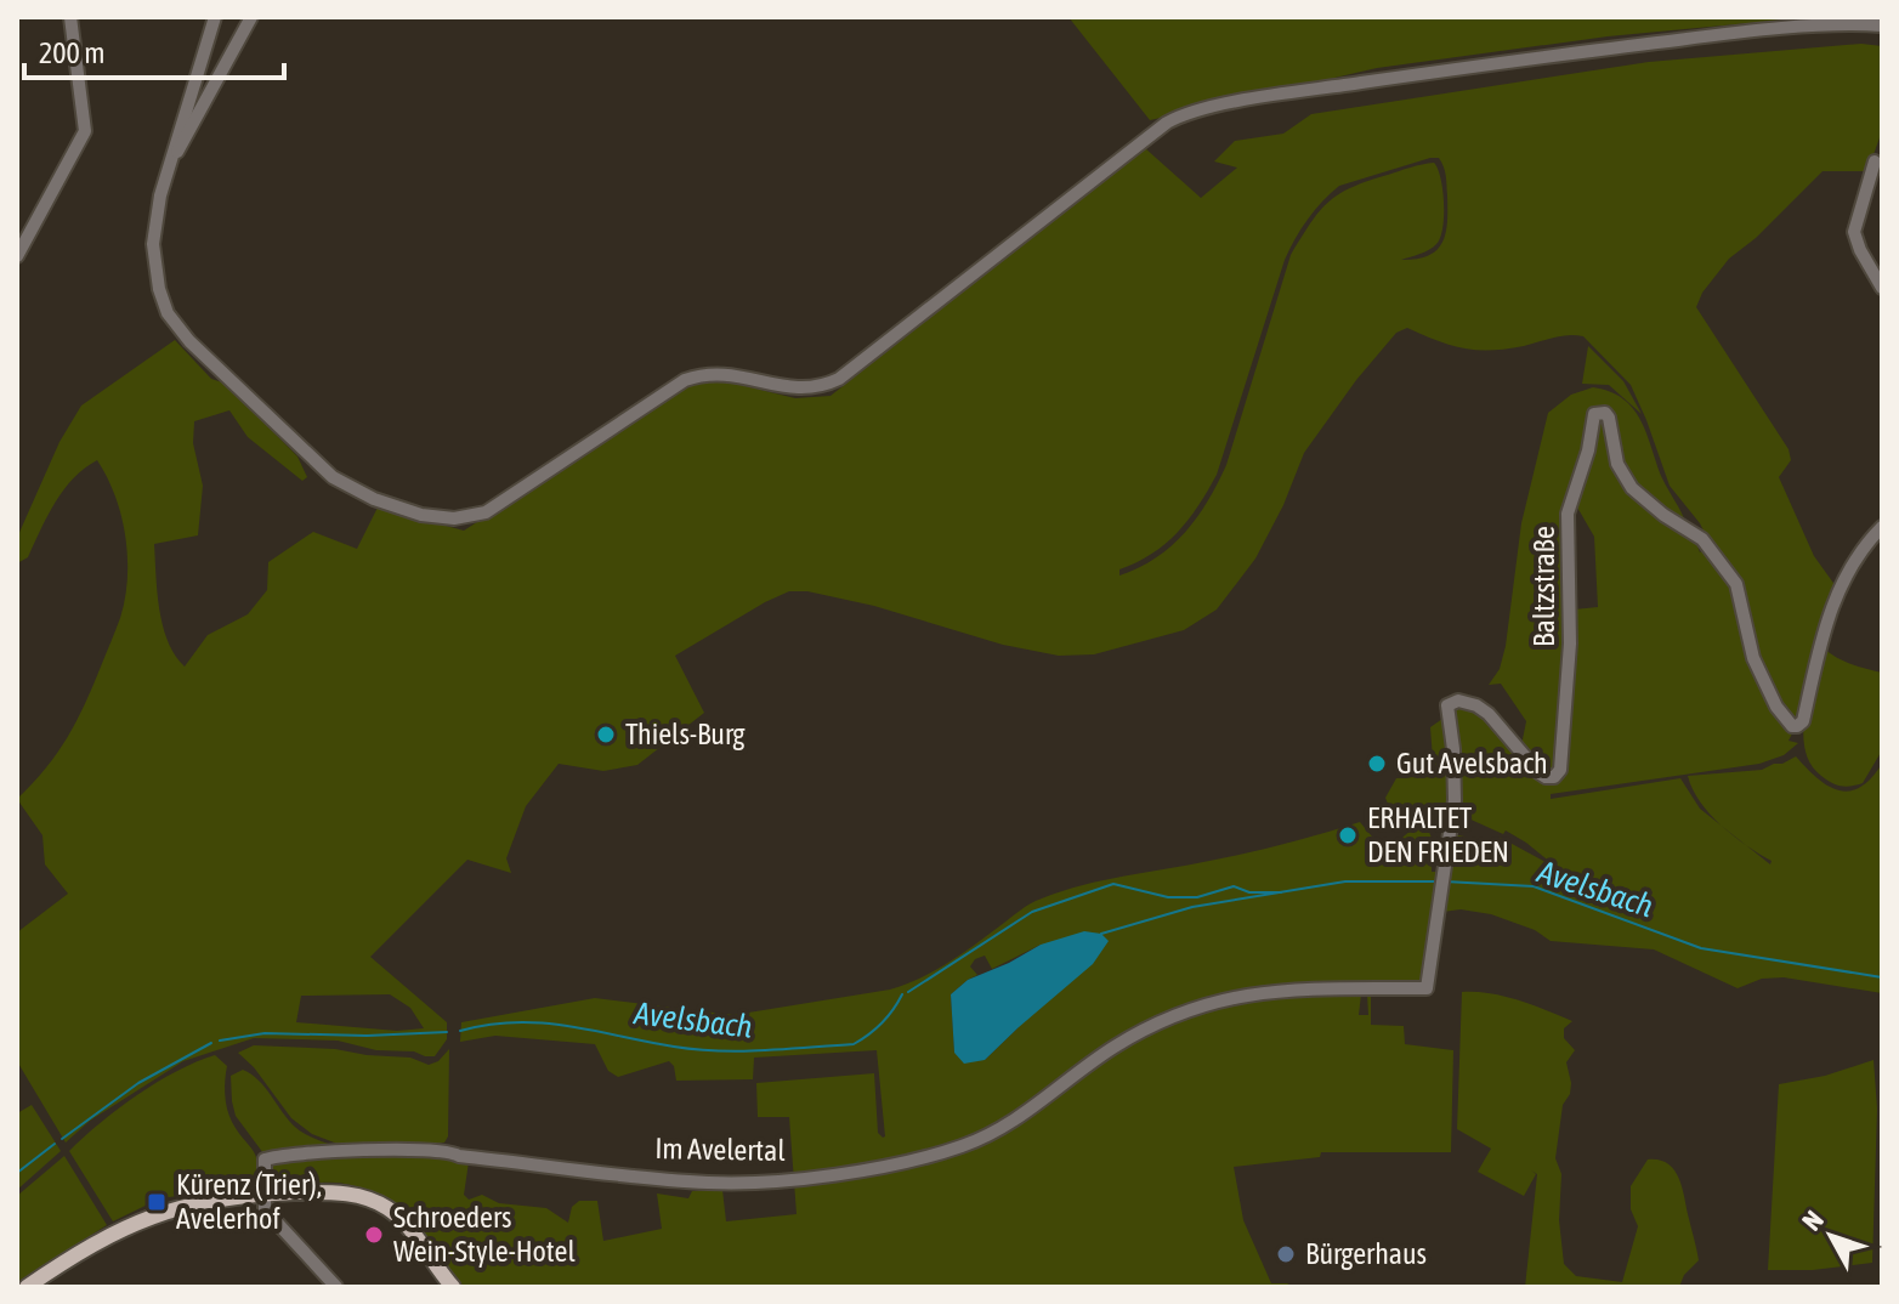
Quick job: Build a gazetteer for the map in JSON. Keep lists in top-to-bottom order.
{
  "streets": {
    "street": ["Baltzstraße", "Im Avelertal"]
  },
  "crossings": [
    ["Baltzstraße", "Im Avelertal"]
  ],
  "water": ["Avelsbach"],
  "places": {
    "other": [
      "Thiels-Burg",
      "Gut Avelsbach",
      "ERHALTET DEN FRIEDEN",
      "Schroeders Wein-Style-Hotel",
      "Bürgerhaus"
    ],
    "transit": ["Kürenz (Trier), Avelerhof"]
  },
  "scale_bar": "200 m",
  "north": "top left"
}
